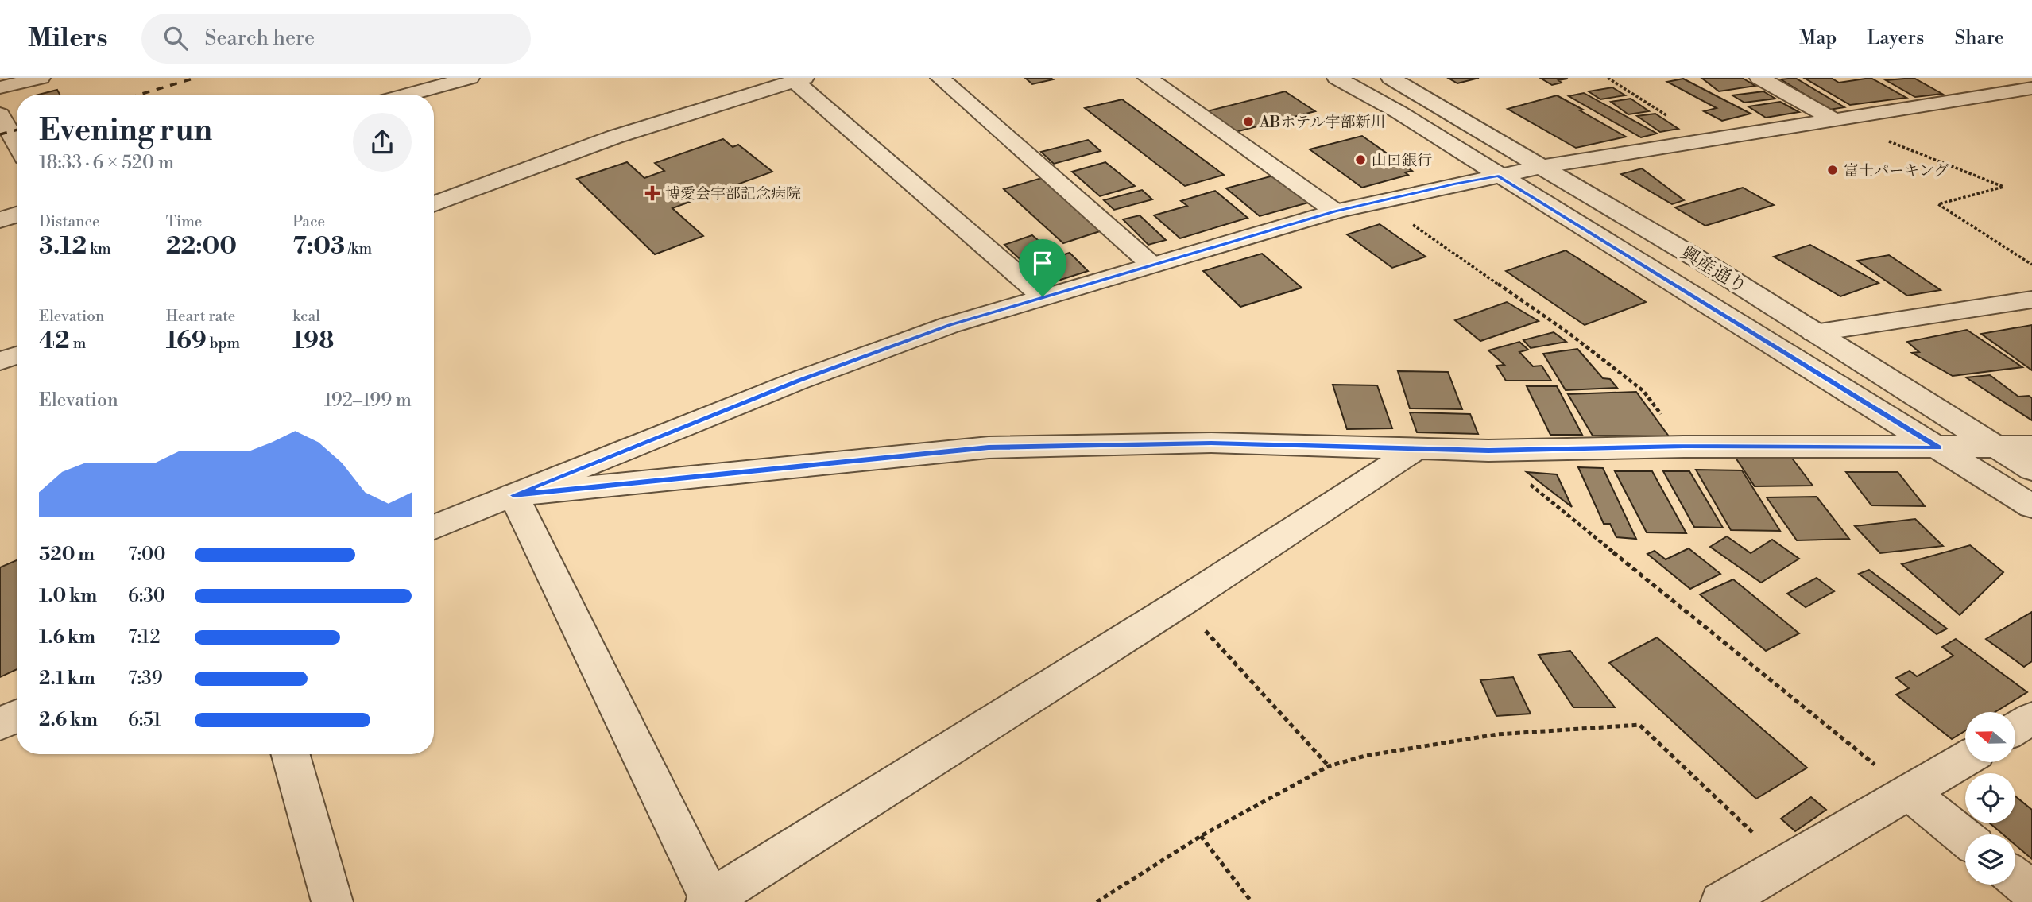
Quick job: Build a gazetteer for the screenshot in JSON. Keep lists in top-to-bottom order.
{
  "streets": {
    "street": ["興産通り"]
  },
  "places": {
    "other": ["ABホテル宇部新川", "山口銀行", "富士パーキング"],
    "health": ["博愛会宇部記念病院"]
  },
  "north": "left",
  "page": {
    "header": "Milers",
    "search": "Search here",
    "nav": ["Map", "Layers", "Share"],
    "heading": ["Evening run", "18:33 · 6 × 520 m"],
    "stats": [
      ["Distance", "3.12 km"],
      ["Time", "22:00"],
      ["Pace", "7:03 /km"],
      ["Elevation", "42 m"],
      ["Heart rate", "169 bpm"],
      ["kcal", "198"]
    ],
    "chart": ["Elevation", "192–199 m"],
    "list": [
      {
        "name": "520 m",
        "note": "7:00"
      },
      {
        "name": "1.0 km",
        "note": "6:30"
      },
      {
        "name": "1.6 km",
        "note": "7:12"
      },
      {
        "name": "2.1 km",
        "note": "7:39"
      },
      {
        "name": "2.6 km",
        "note": "6:51"
      }
    ]
  }
}
